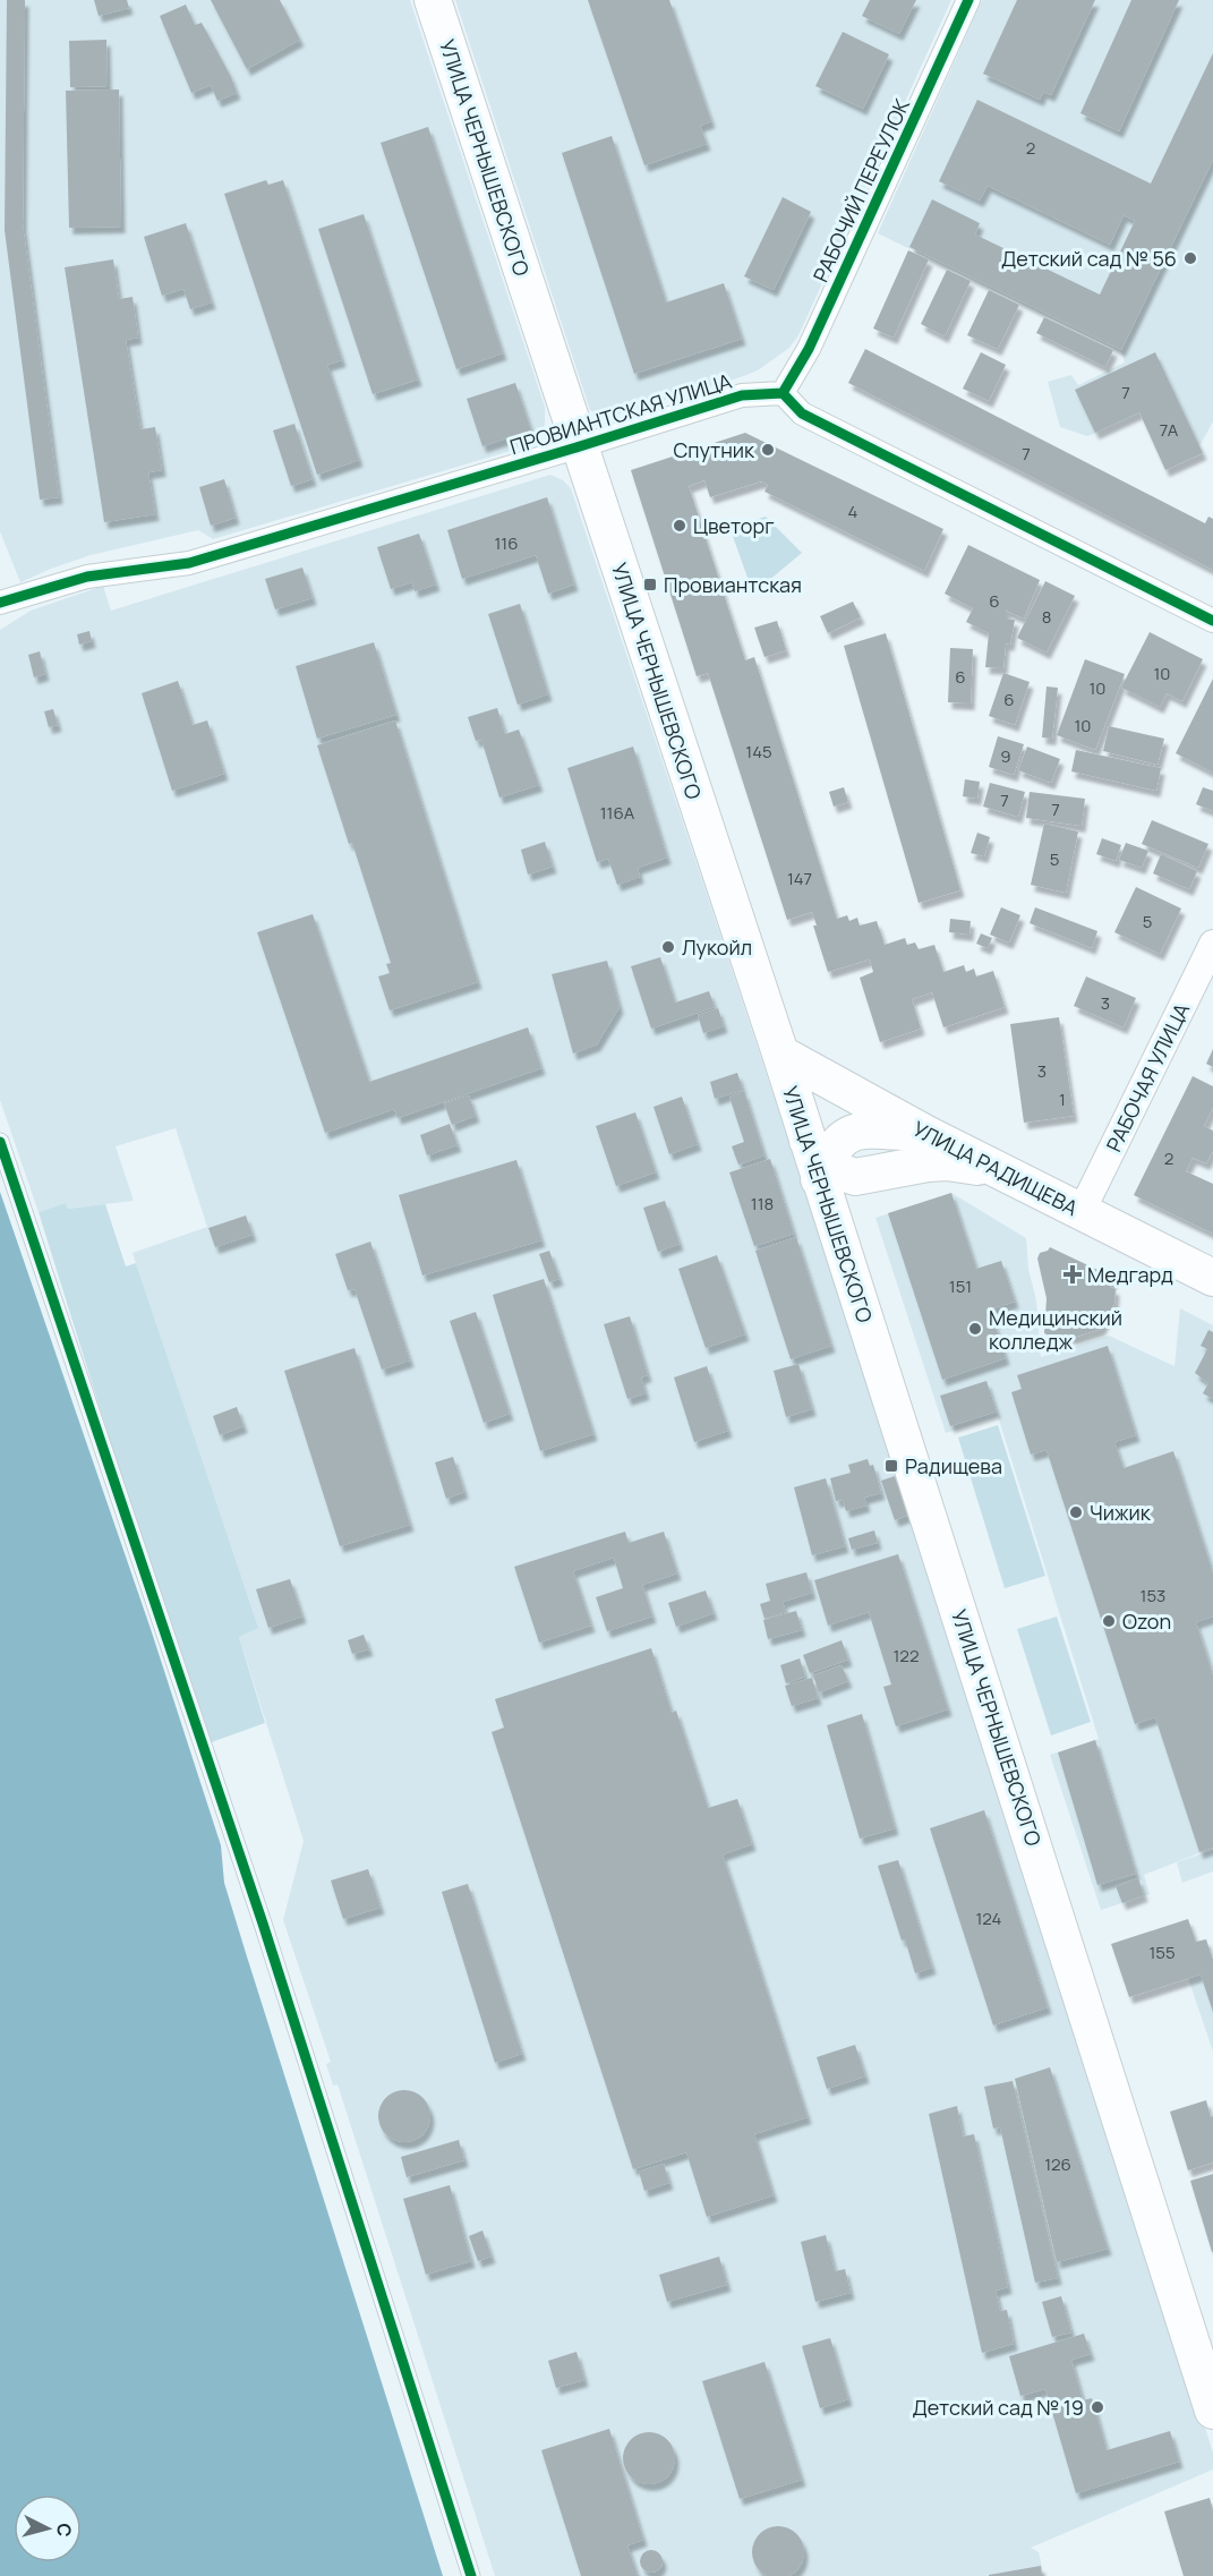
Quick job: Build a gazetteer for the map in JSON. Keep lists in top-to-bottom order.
{
  "streets": {
    "main road": ["УЛИЦА ЧЕРНЫШЕВСКОГО", "УЛИЦА РАДИЩЕВА"],
    "street": ["РАБОЧИЙ ПЕРЕУЛОК", "ПРОВИАНТСКАЯ УЛИЦА", "РАБОЧАЯ УЛИЦА"]
  },
  "crossings": [
    ["УЛИЦА ЧЕРНЫШЕВСКОГО", "ПРОВИАНТСКАЯ УЛИЦА"],
    ["УЛИЦА ЧЕРНЫШЕВСКОГО", "УЛИЦА РАДИЩЕВА"],
    ["РАБОЧИЙ ПЕРЕУЛОК", "ПРОВИАНТСКАЯ УЛИЦА"],
    ["РАБОЧАЯ УЛИЦА", "УЛИЦА РАДИЩЕВА"]
  ],
  "places": {
    "other": [
      "Детский сад № 56",
      "Спутник",
      "Цветорг",
      "Лукойл",
      "Медицинский колледж",
      "Чижик",
      "Ozon",
      "Детский сад № 19"
    ],
    "transit": ["Провиантская", "Радищева"],
    "health": ["Медгард"]
  },
  "house_numbers": [
    "2",
    "7",
    "7А",
    "7",
    "4",
    "116",
    "6",
    "8",
    "10",
    "6",
    "10",
    "6",
    "10",
    "145",
    "9",
    "7",
    "7",
    "116А",
    "5",
    "147",
    "5",
    "3",
    "3",
    "1",
    "2",
    "118",
    "151",
    "153",
    "122",
    "124",
    "155",
    "126"
  ],
  "north": "right"
}
